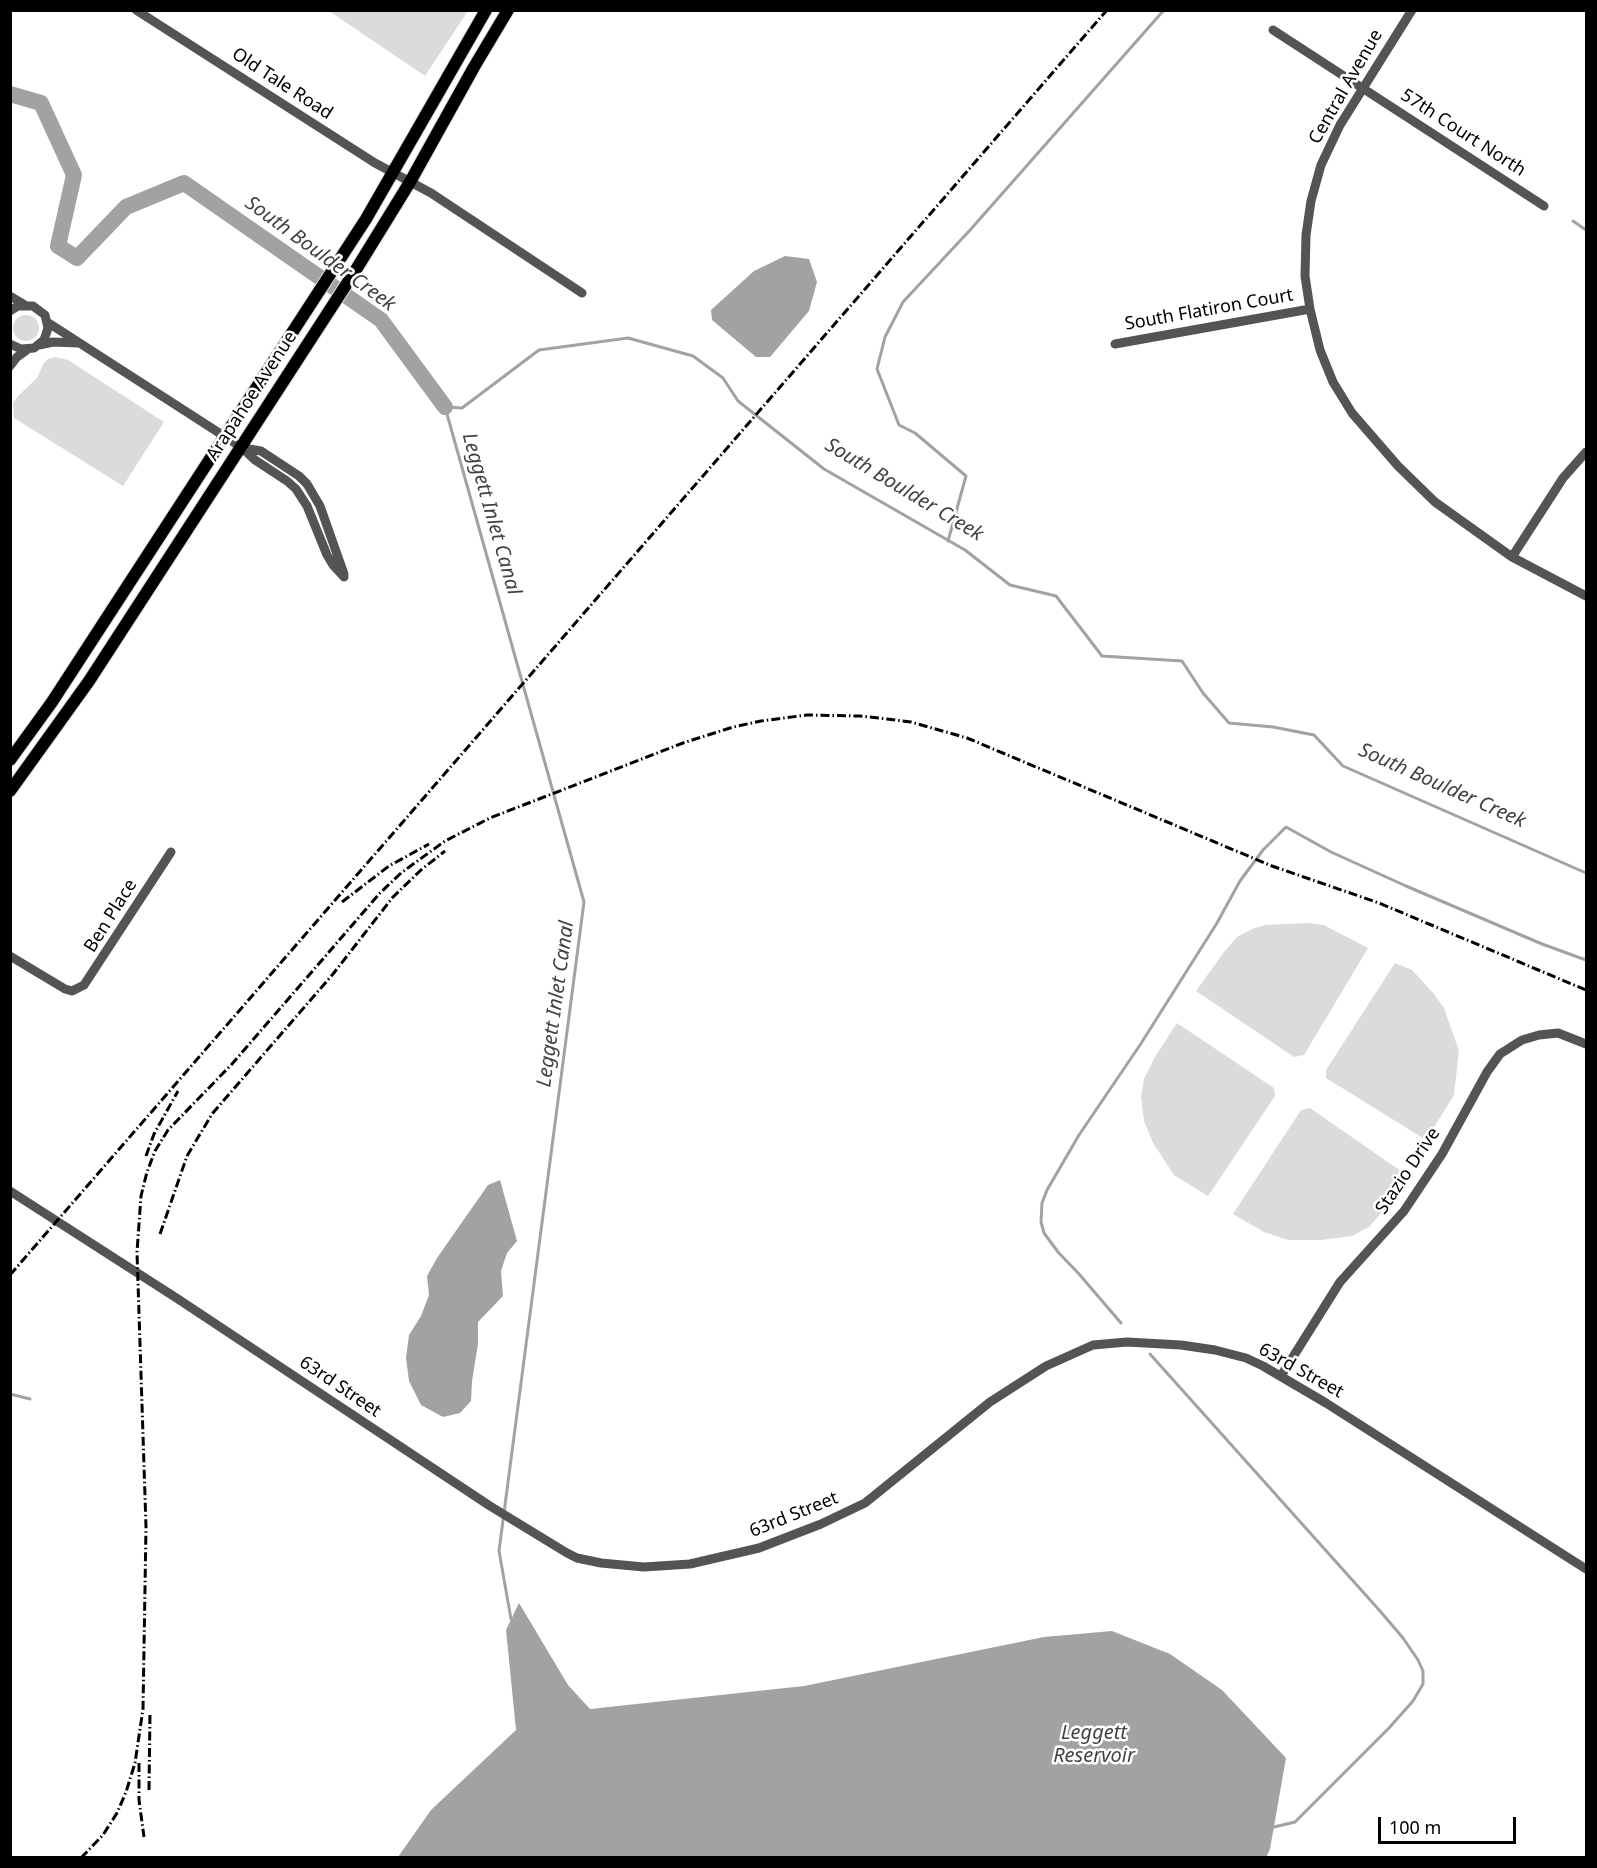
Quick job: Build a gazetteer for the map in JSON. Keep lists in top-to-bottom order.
{
  "streets": {
    "main road": ["Arapahoe Avenue"],
    "street": [
      "Old Tale Road",
      "Central Avenue",
      "57th Court North",
      "South Flatiron Court",
      "Ben Place",
      "Stazio Drive",
      "63rd Street"
    ]
  },
  "crossings": [
    ["Old Tale Road", "Arapahoe Avenue"],
    ["Central Avenue", "57th Court North"],
    ["Central Avenue", "South Flatiron Court"],
    ["Stazio Drive", "63rd Street"]
  ],
  "water": ["South Boulder Creek", "Leggett Inlet Canal", "Leggett Reservoir"],
  "scale_bar": "100 m"
}
